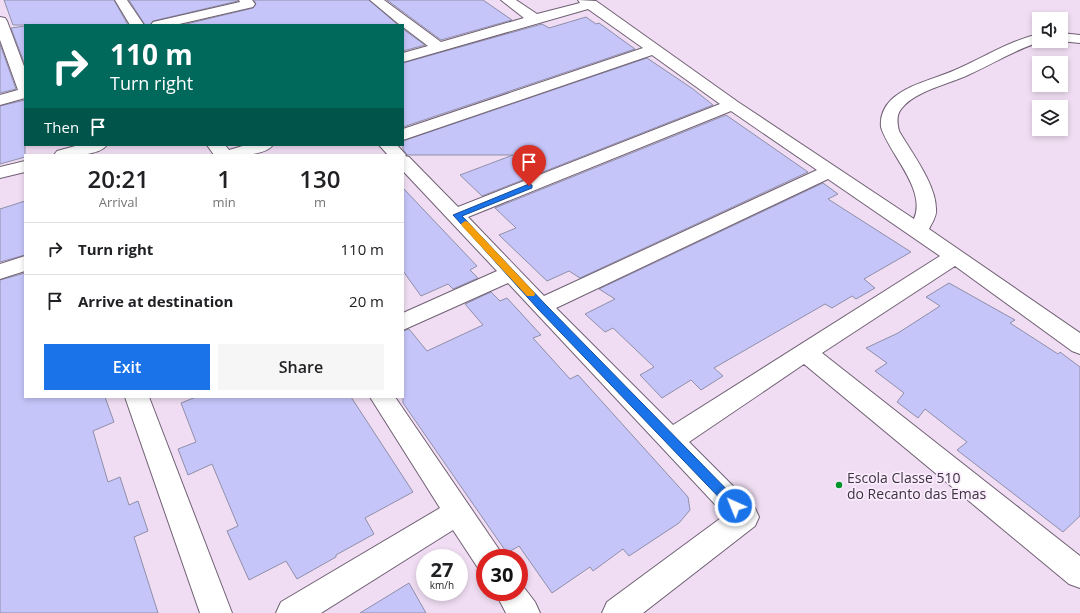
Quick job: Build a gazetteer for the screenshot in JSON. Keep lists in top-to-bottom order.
{
  "places": ["Escola Classe 510 do Recanto das Emas"],
  "page": {
    "turn": ["110 m", "Turn right"],
    "then": "Then",
    "eta": [
      "20:21",
      "Arrival",
      "1",
      "min",
      "130",
      "m"
    ],
    "list": [
      {
        "name": "Turn right",
        "value": "110 m"
      },
      {
        "name": "Arrive at destination",
        "value": "20 m"
      }
    ],
    "buttons": ["Exit", "Share"],
    "speed": "27 km/h",
    "limit": "30"
  }
}
